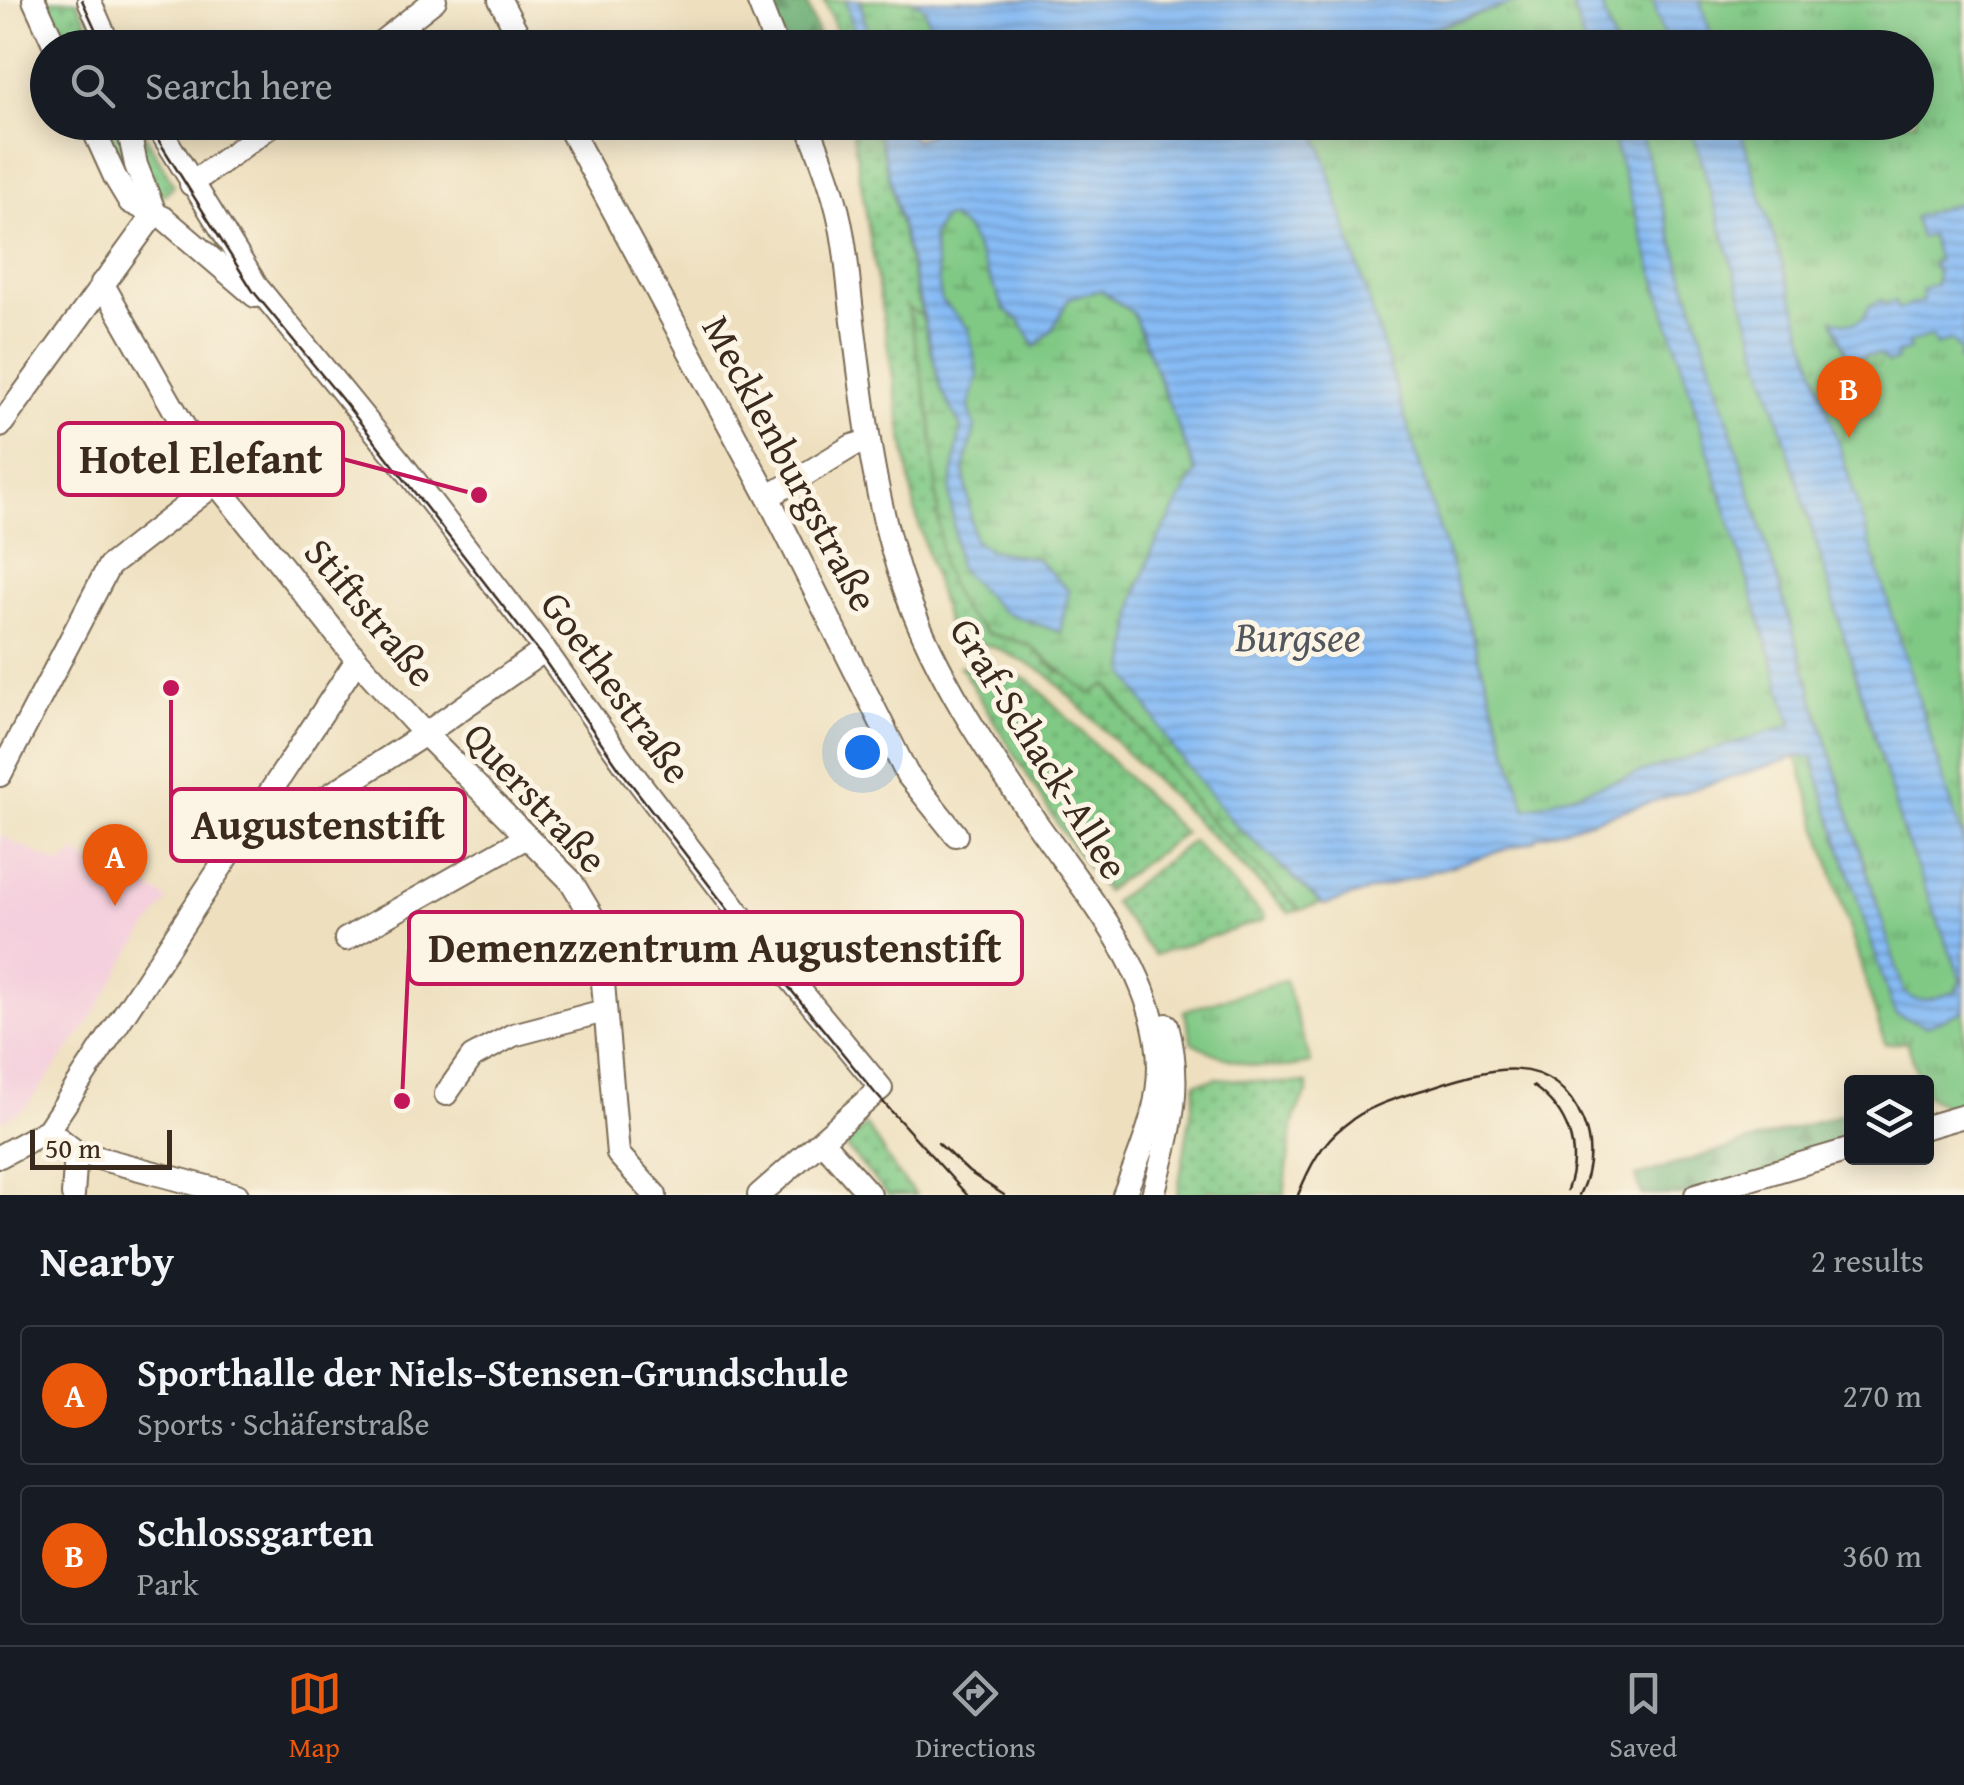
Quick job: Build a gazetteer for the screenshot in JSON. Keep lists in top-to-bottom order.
{
  "streets": {
    "street": [
      "Mecklenburgstraße",
      "Stiftstraße",
      "Goethestraße",
      "Graf-Schack-Allee",
      "Querstraße"
    ]
  },
  "crossings": [
    ["Stiftstraße", "Querstraße"]
  ],
  "water": ["Burgsee"],
  "places": ["Hotel Elefant", "Augustenstift", "Demenzzentrum Augustenstift"],
  "scale_bar": "50 m",
  "page": {
    "search": "Search here",
    "pins": ["B", "A"],
    "scale": "50 m",
    "heading": ["Nearby", "2 results"],
    "list": [
      {
        "mark": "A",
        "name": "Sporthalle der Niels-Stensen-Grundschule",
        "note": "Sports · Schäferstraße",
        "value": "270 m"
      },
      {
        "mark": "B",
        "name": "Schlossgarten",
        "note": "Park",
        "value": "360 m"
      }
    ],
    "nav": ["Map", "Directions", "Saved"]
  }
}
